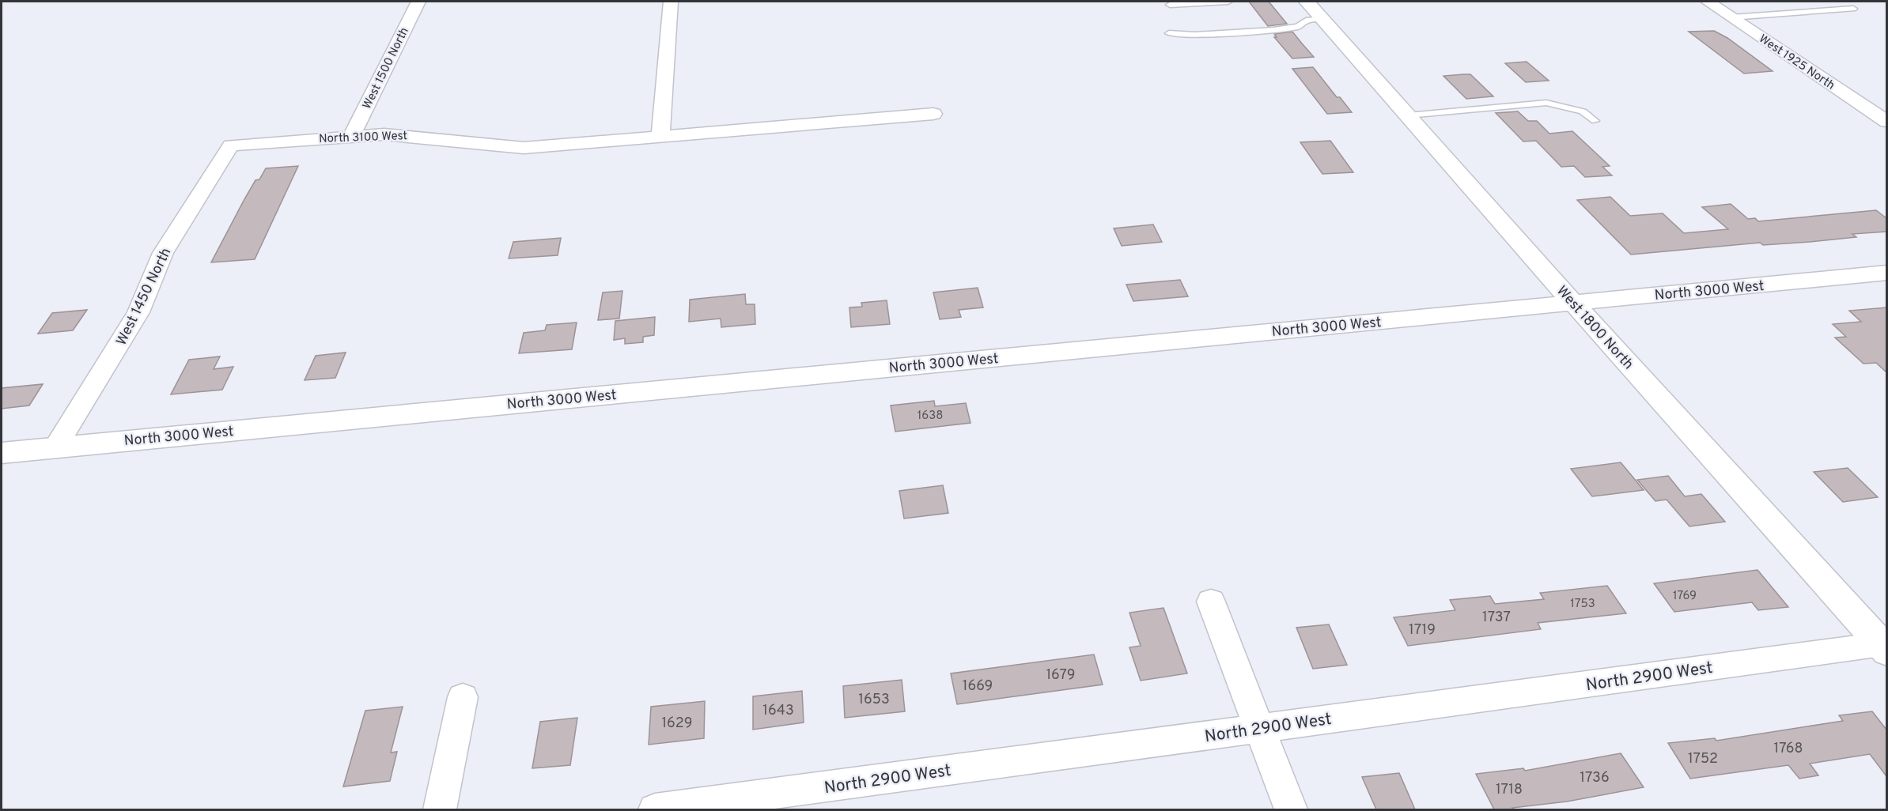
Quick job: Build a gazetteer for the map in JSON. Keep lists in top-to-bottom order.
{
  "streets": {
    "main road": ["North 3000 West", "West 1800 North"],
    "street": [
      "West 1925 North",
      "West 1500 North",
      "North 3100 West",
      "West 1450 North",
      "North 2900 West"
    ]
  },
  "crossings": [
    ["West 1500 North", "North 3100 West"],
    ["North 3100 West", "West 1450 North"],
    ["North 3000 West", "West 1450 North"],
    ["North 3000 West", "West 1800 North"],
    ["West 1800 North", "North 2900 West"]
  ],
  "house_numbers": [
    "1638",
    "1769",
    "1753",
    "1737",
    "1719",
    "1679",
    "1669",
    "1653",
    "1643",
    "1629",
    "1768",
    "1752",
    "1736",
    "1718"
  ]
}
